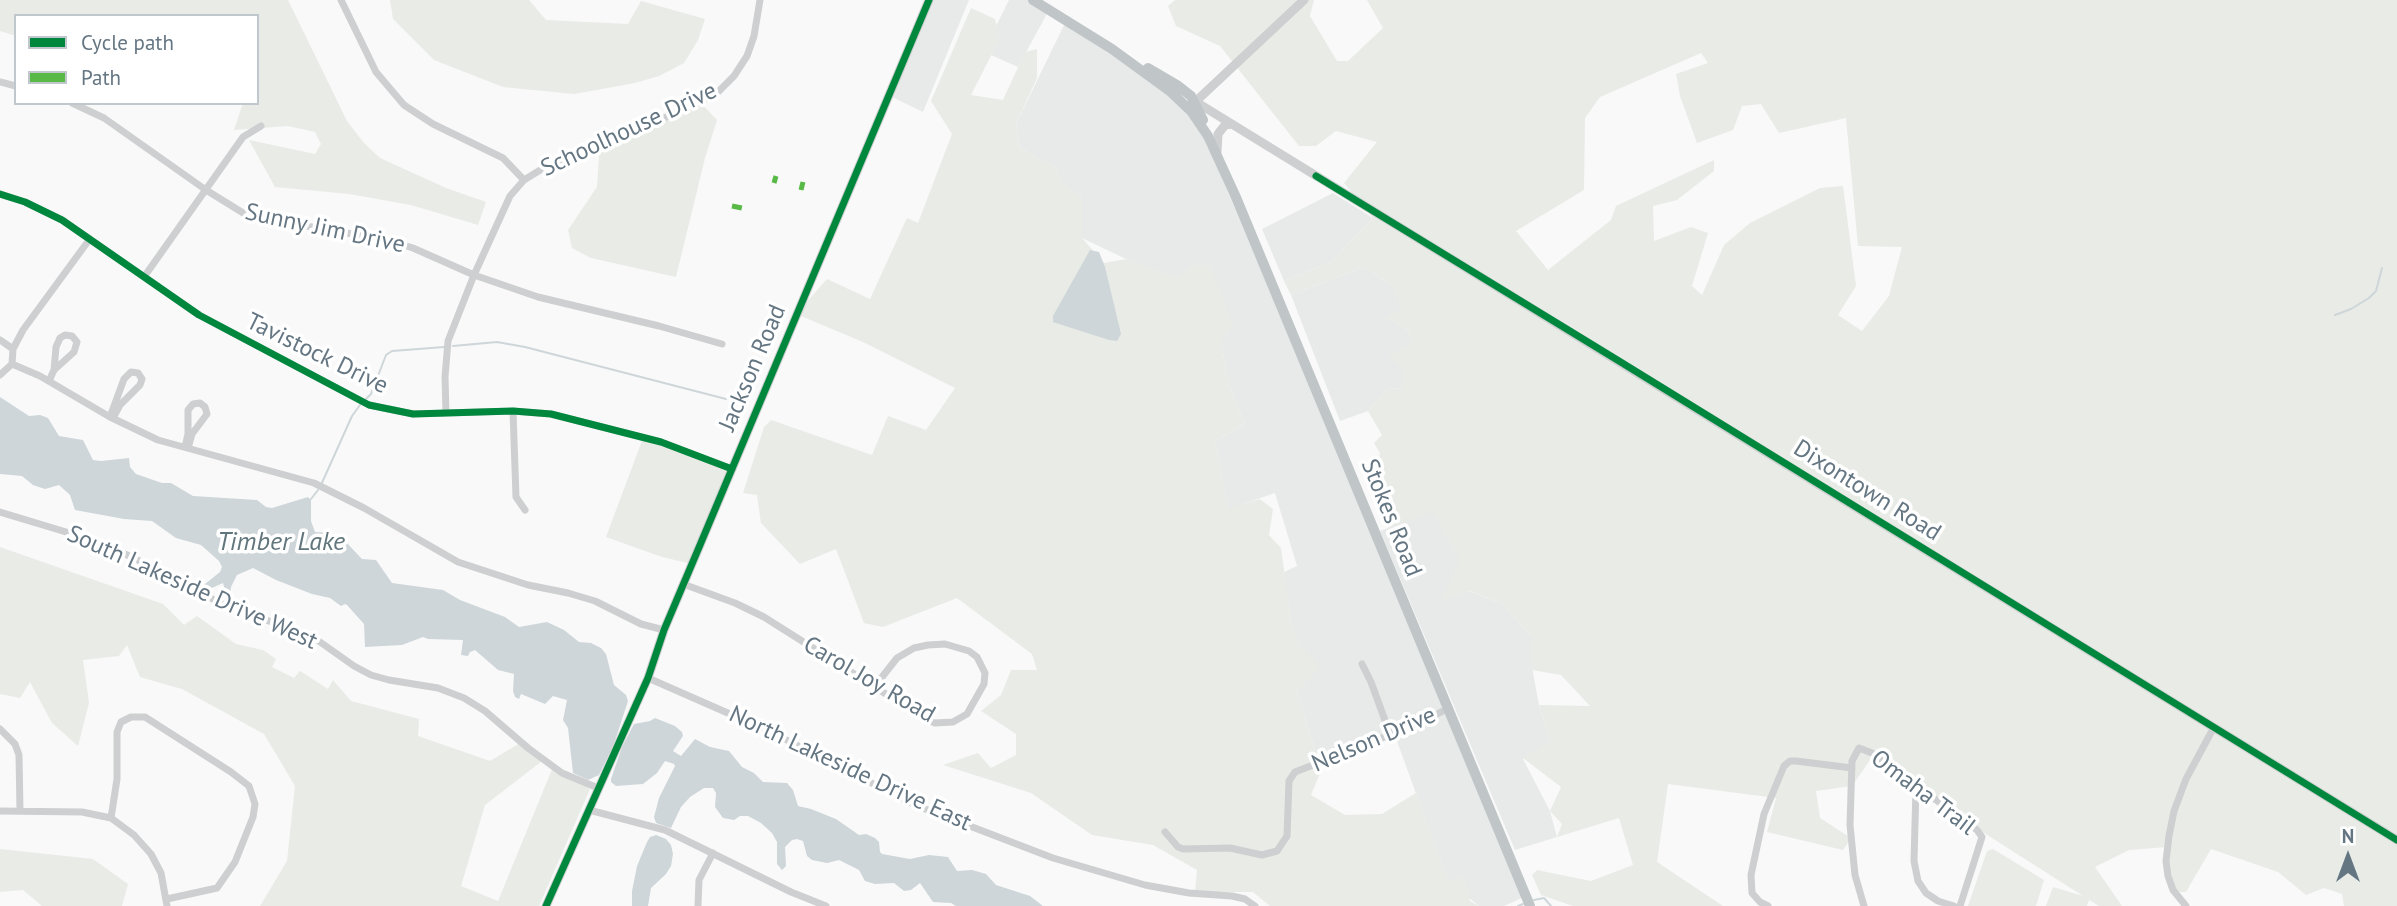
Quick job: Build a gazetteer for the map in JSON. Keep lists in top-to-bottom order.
{
  "streets": {
    "main road": ["Stokes Road"],
    "street": [
      "Schoolhouse Drive",
      "Sunny Jim Drive",
      "Tavistock Drive",
      "Jackson Road",
      "Dixontown Road",
      "South Lakeside Drive West",
      "Carol Joy Road",
      "Nelson Drive",
      "North Lakeside Drive East",
      "Omaha Trail"
    ]
  },
  "crossings": [
    ["Schoolhouse Drive", "Sunny Jim Drive"],
    ["Schoolhouse Drive", "Tavistock Drive"],
    ["Tavistock Drive", "Jackson Road"],
    ["Jackson Road", "South Lakeside Drive West"],
    ["Jackson Road", "Carol Joy Road"],
    ["Jackson Road", "North Lakeside Drive East"],
    ["Dixontown Road", "Stokes Road"],
    ["Stokes Road", "Nelson Drive"]
  ],
  "water": ["Timber Lake"],
  "legend": ["Cycle path", "Path"],
  "north": "top"
}
